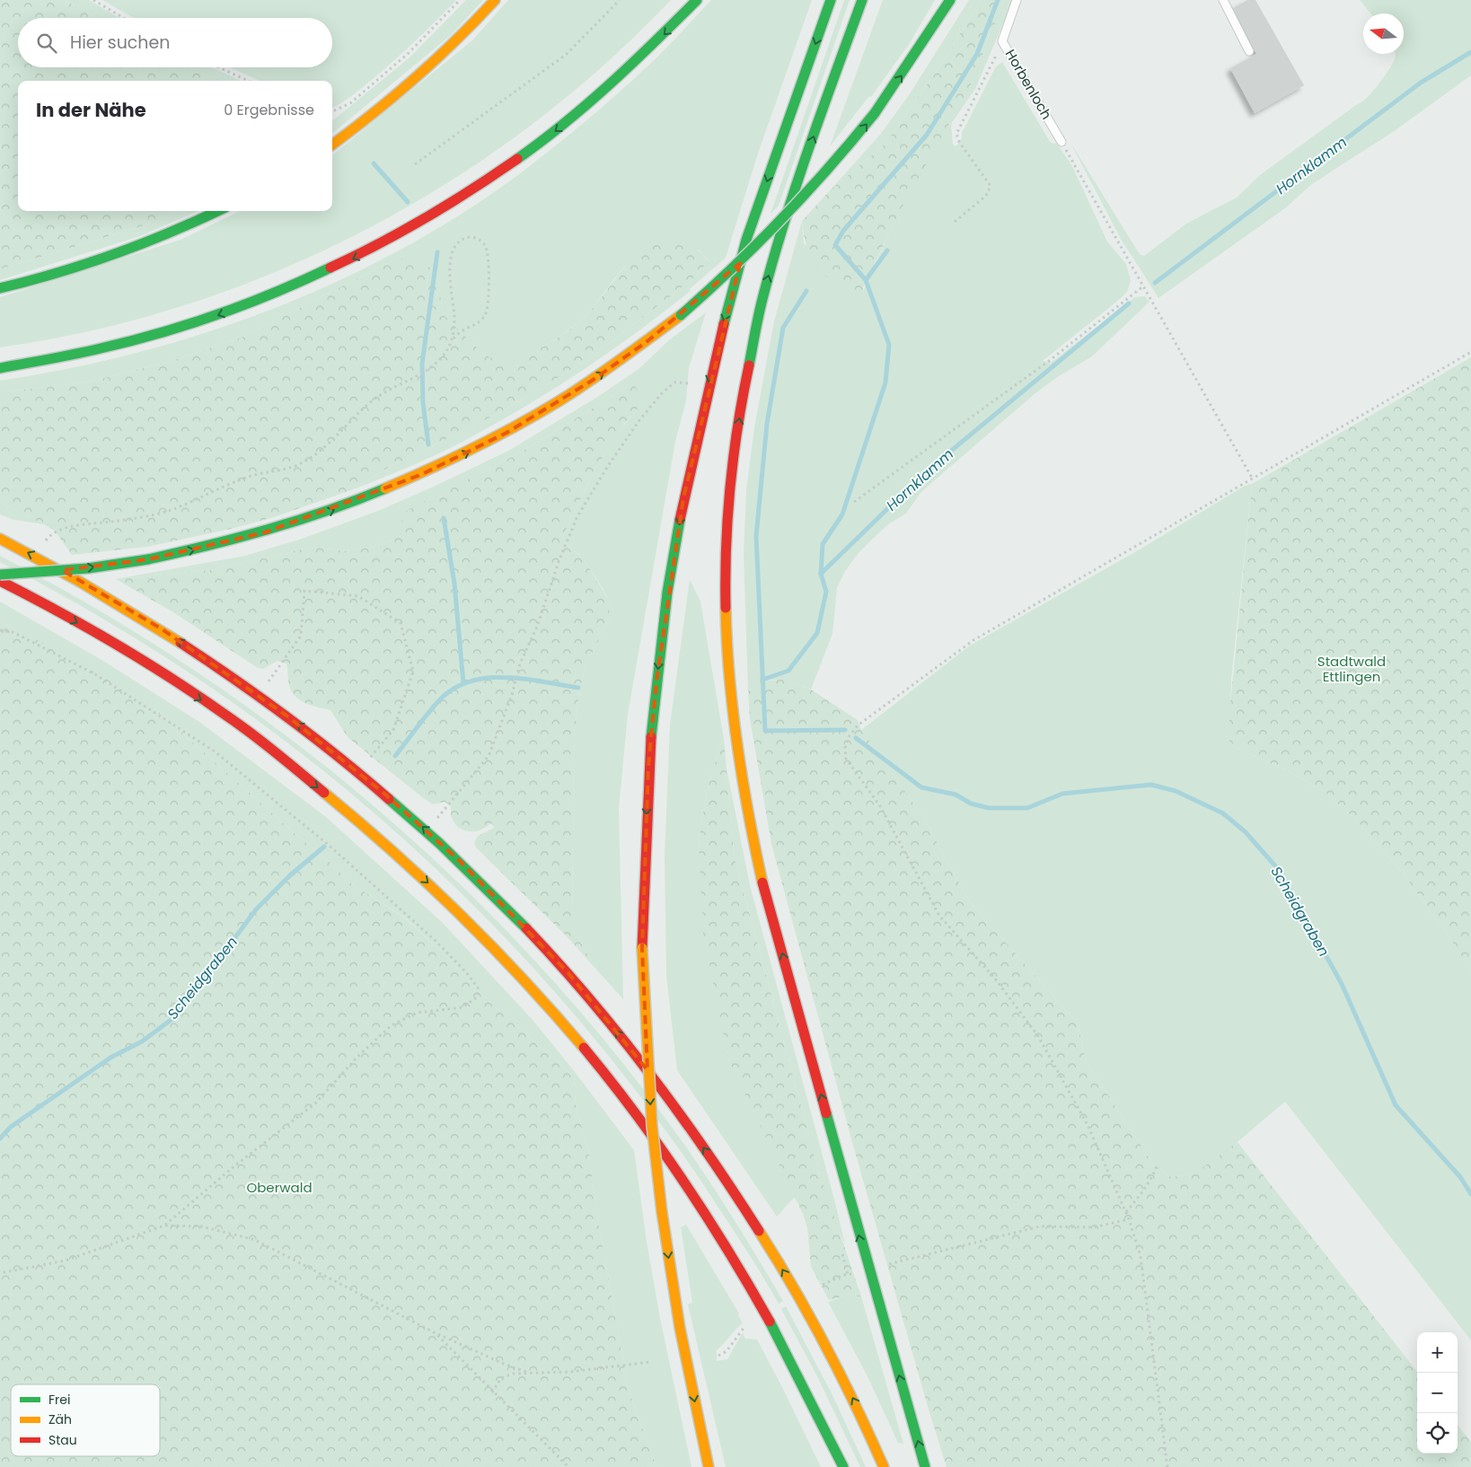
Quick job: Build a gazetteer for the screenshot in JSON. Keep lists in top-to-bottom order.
{
  "streets": {
    "lane": ["Horbenloch"]
  },
  "water": ["Hornklamm", "Scheidgraben"],
  "parks": ["Stadtwald Ettlingen", "Oberwald"],
  "legend": ["Frei", "Zäh", "Stau"],
  "north": "left",
  "page": {
    "search": "Hier suchen",
    "heading": ["In der Nähe", "0 Ergebnisse"],
    "map_buttons": ["+", "−"]
  }
}
